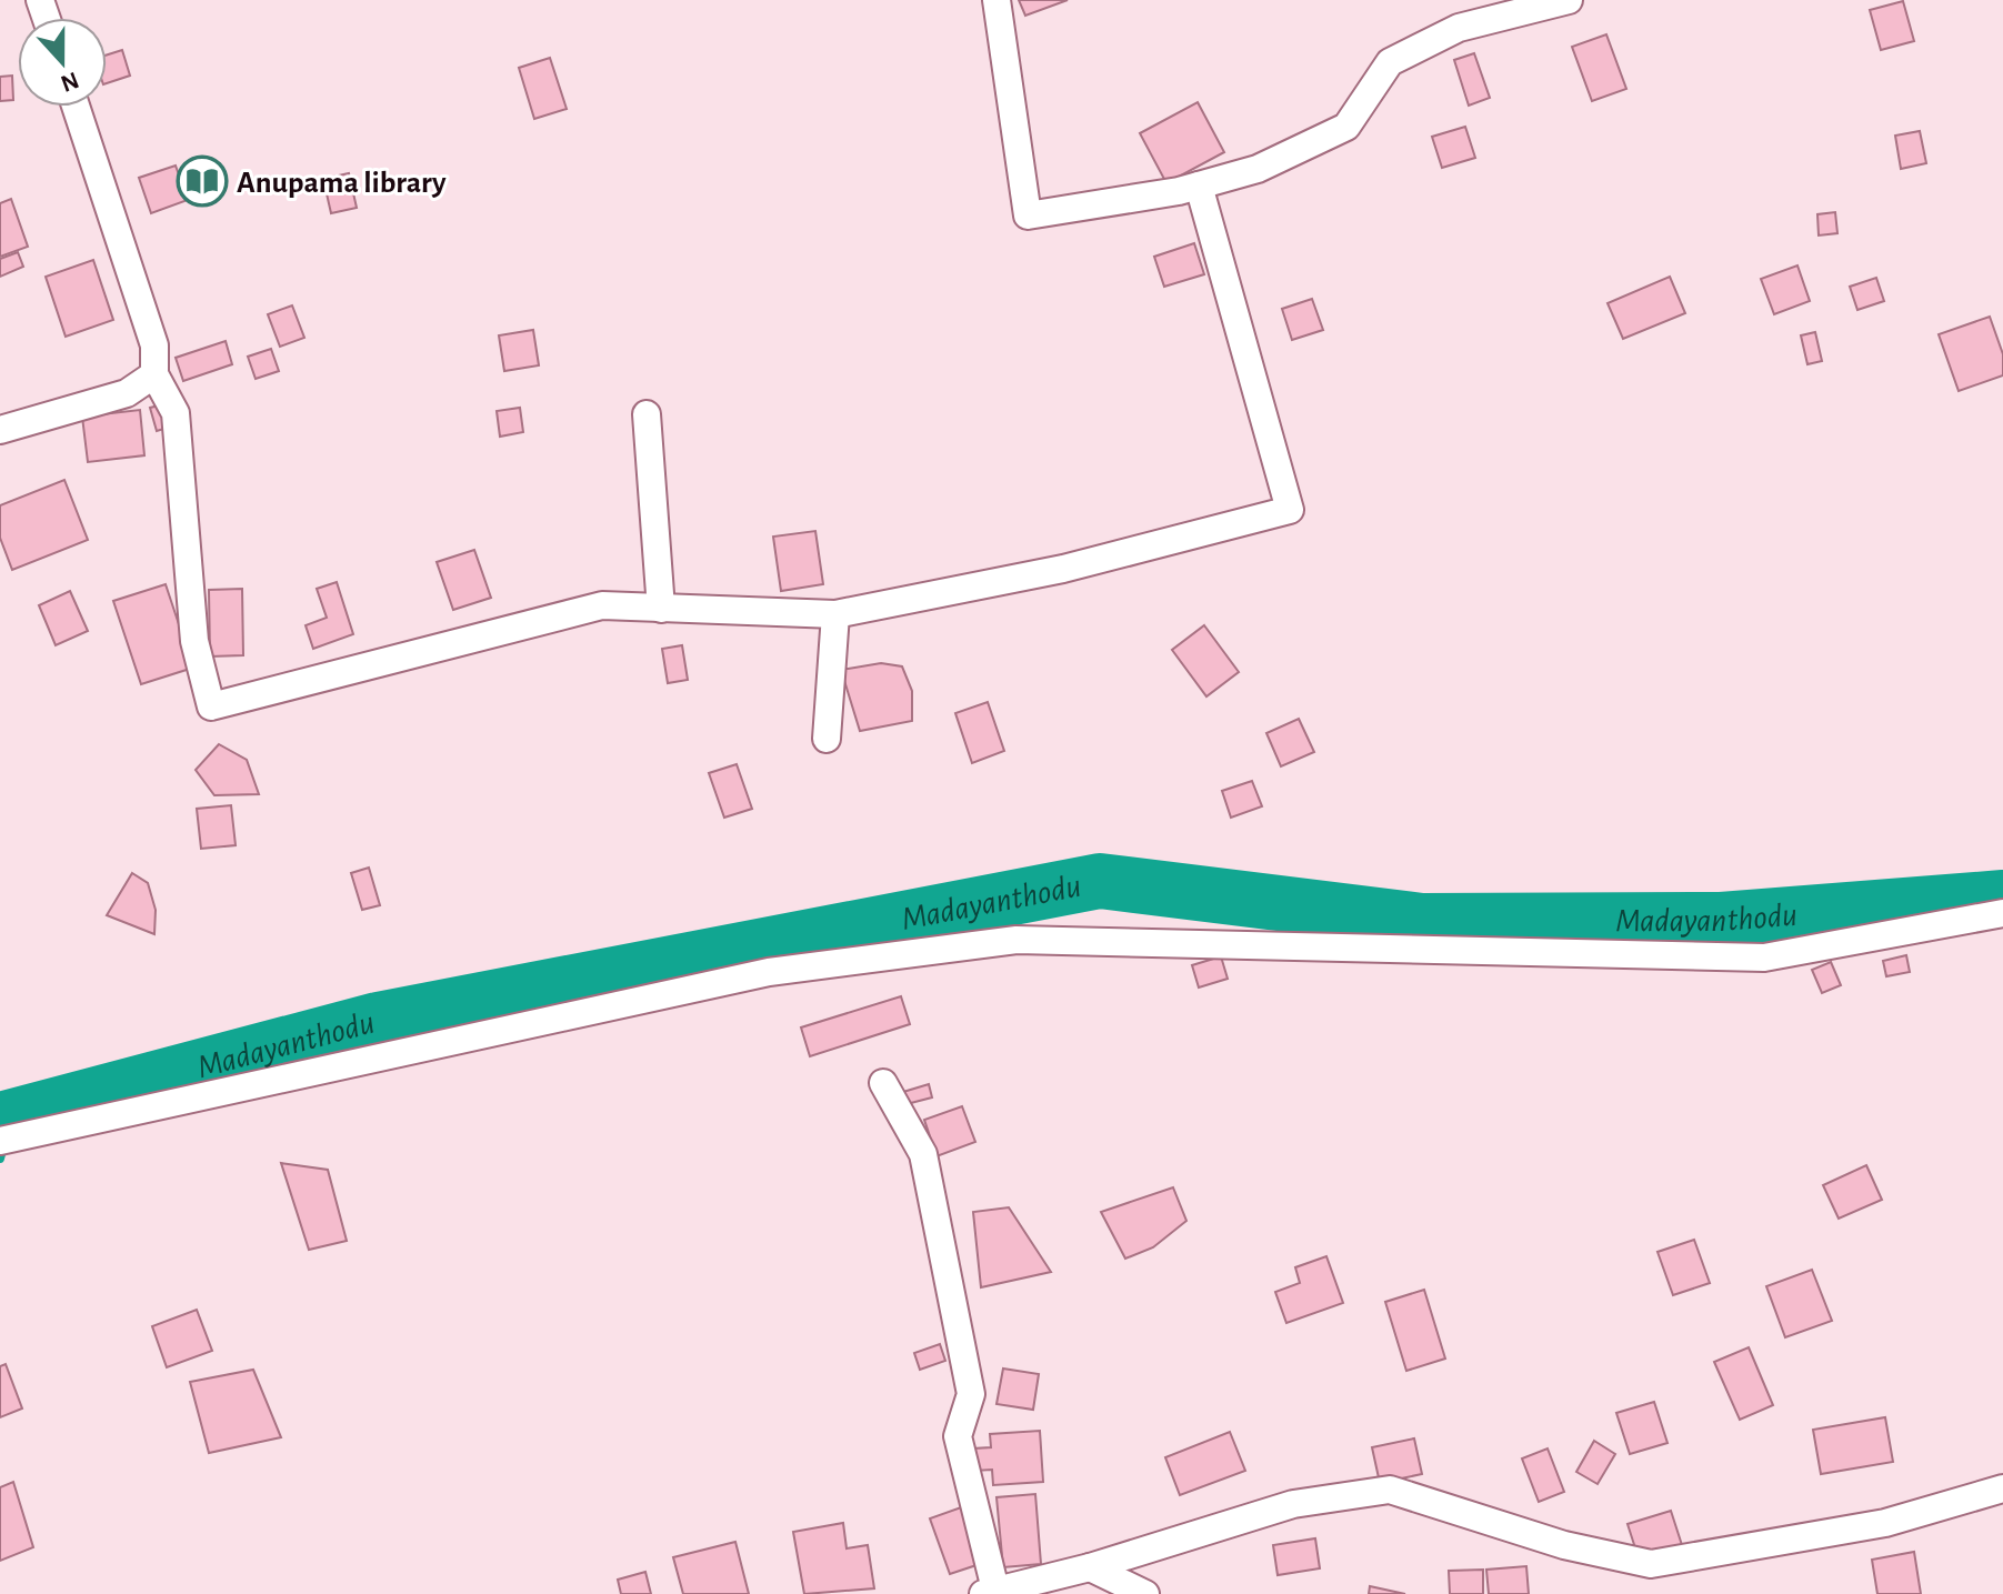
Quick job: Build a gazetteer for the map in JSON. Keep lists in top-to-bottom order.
{
  "water": ["Madayanthodu"],
  "places": {
    "library": ["Anupama library"]
  },
  "north": "bottom"
}
